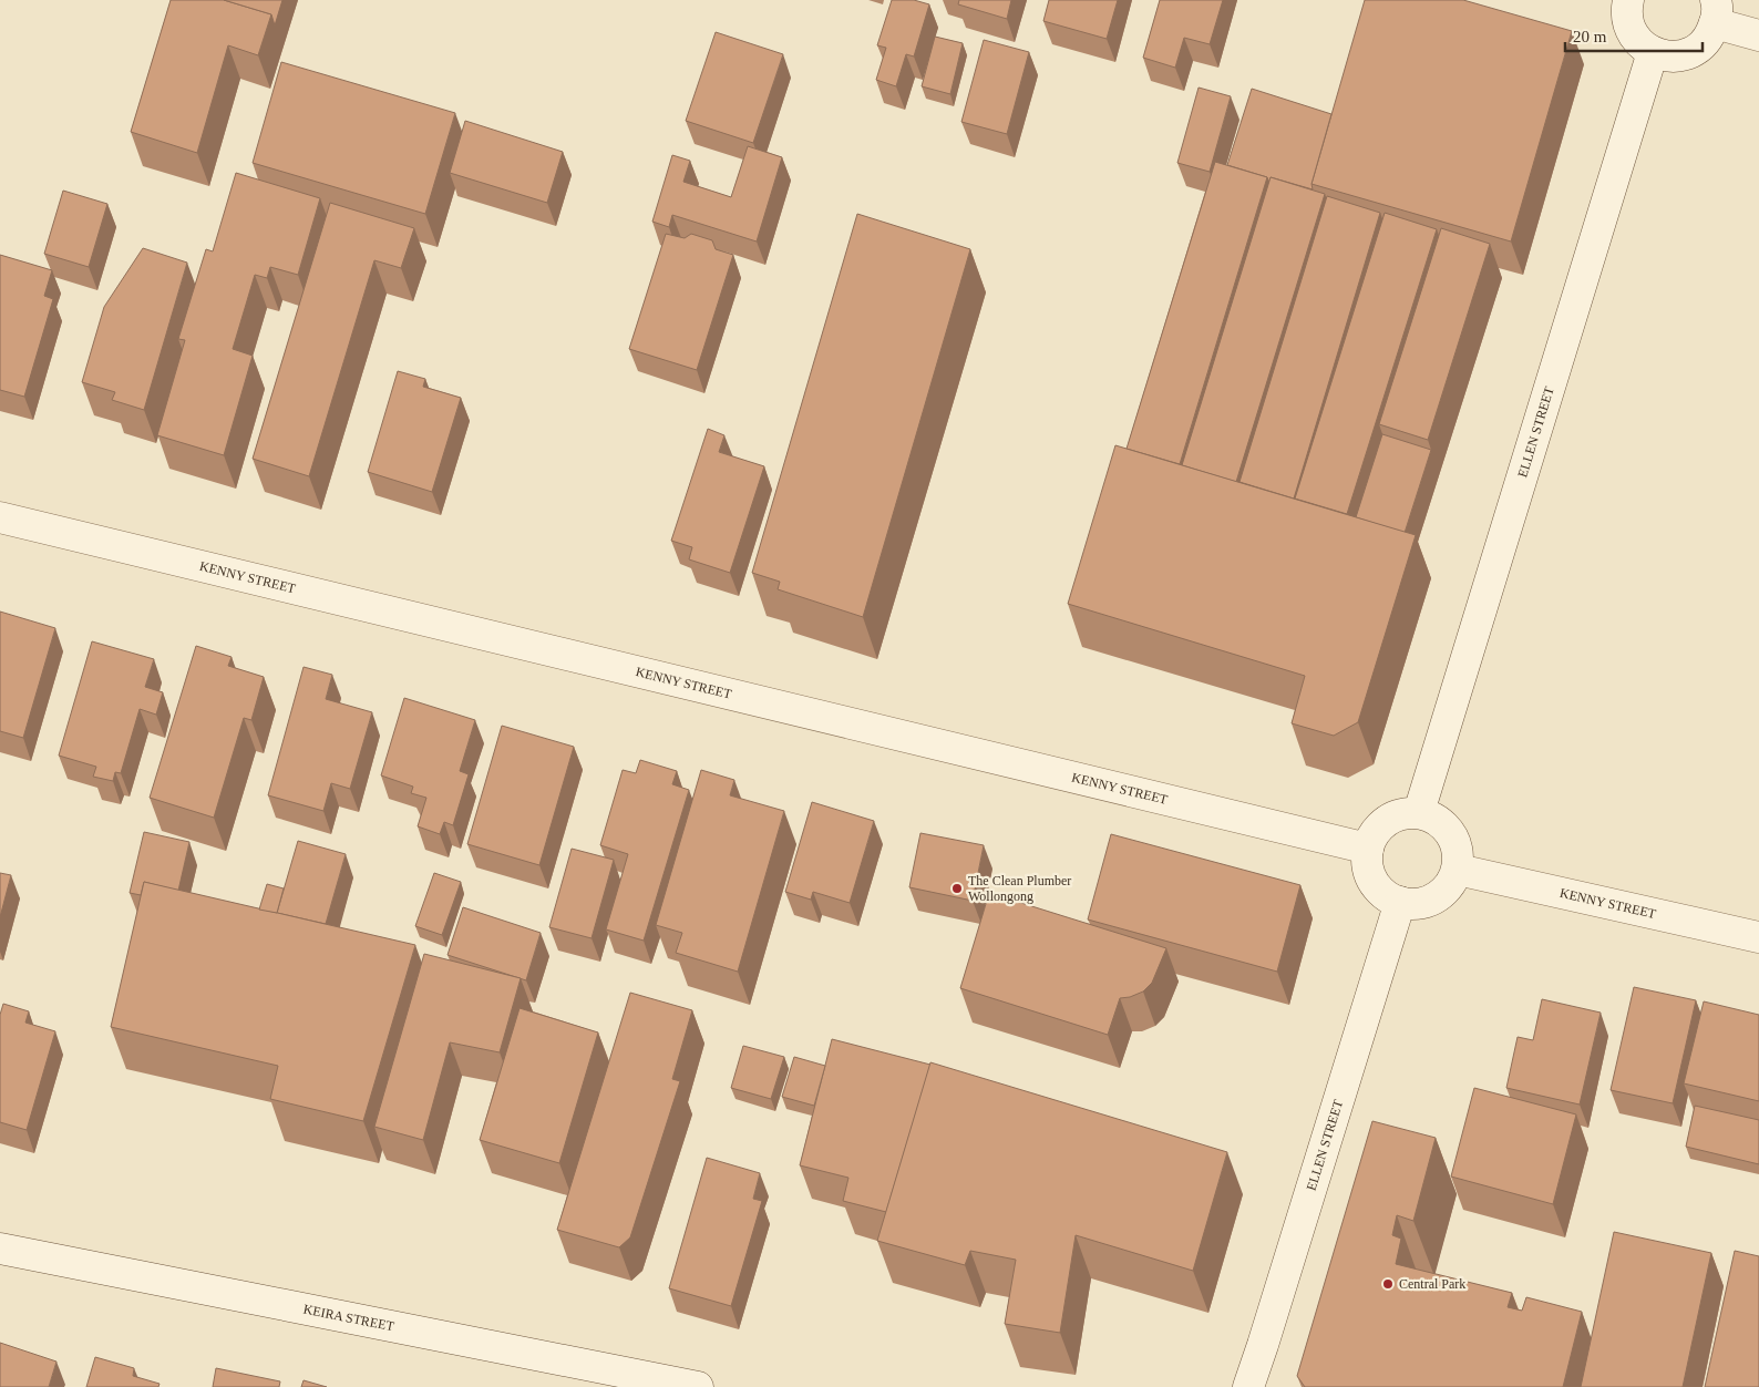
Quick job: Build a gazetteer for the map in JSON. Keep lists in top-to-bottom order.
{
  "streets": {
    "street": ["ELLEN STREET", "KENNY STREET", "KEIRA STREET"]
  },
  "crossings": [
    ["ELLEN STREET", "KENNY STREET"]
  ],
  "places": ["The Clean Plumber Wollongong", "Central Park"],
  "scale_bar": "20 m"
}
